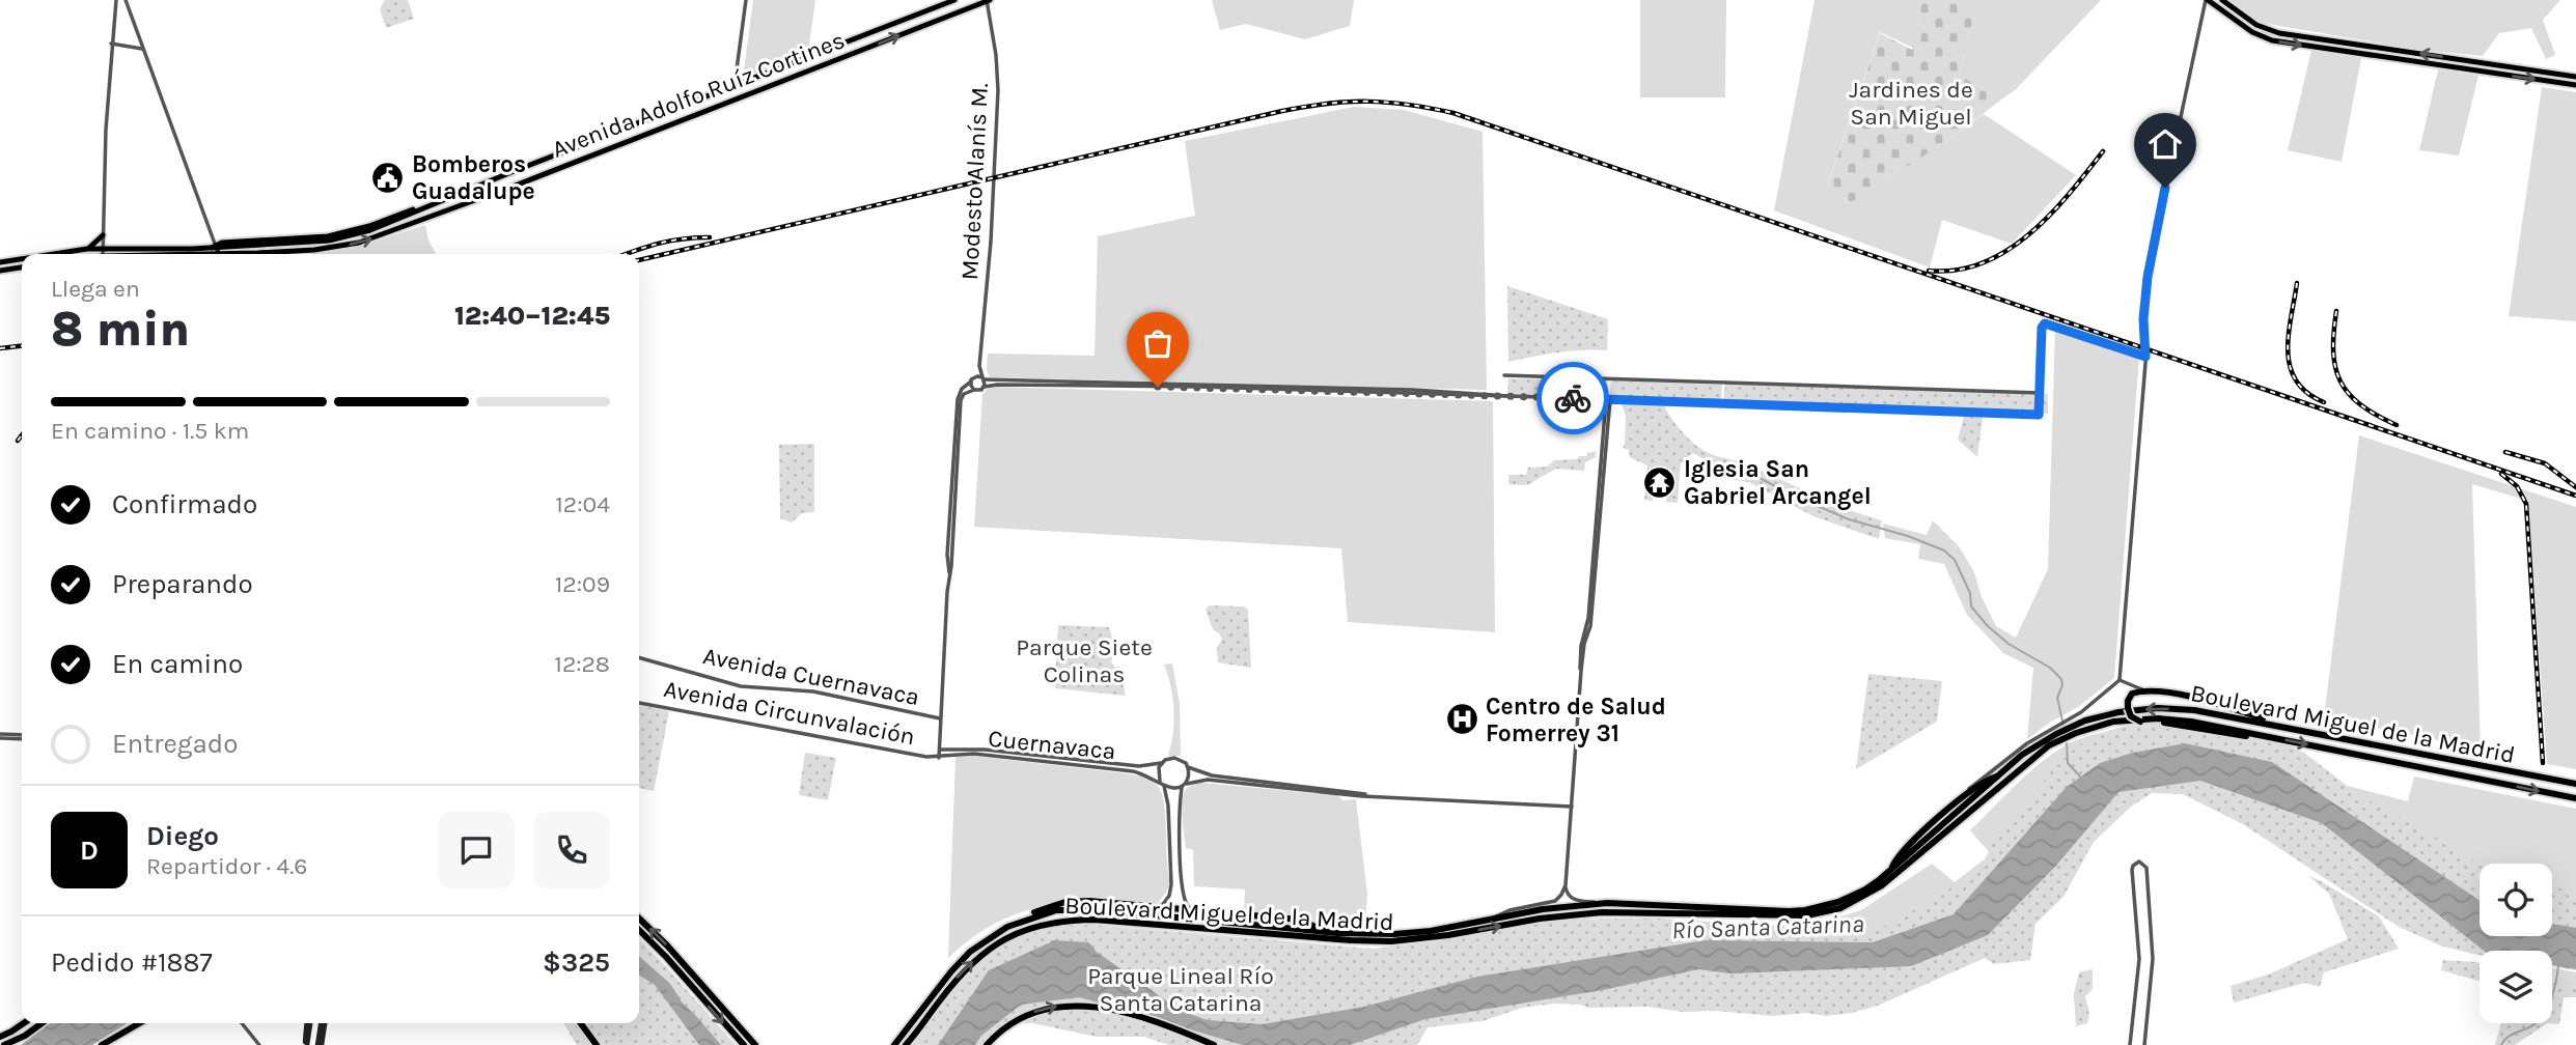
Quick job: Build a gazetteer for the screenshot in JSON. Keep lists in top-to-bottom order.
{
  "streets": {
    "highway": ["Boulevard Miguel de la Madrid"],
    "main road": ["Avenida Adolfo Ruíz Cortines"],
    "street": [
      "Modesto Alanís M.",
      "Avenida Cuernavaca",
      "Avenida Circunvalación",
      "Cuernavaca"
    ]
  },
  "crossings": [
    ["Avenida Adolfo Ruíz Cortines", "Modesto Alanís M."],
    ["Avenida Circunvalación", "Cuernavaca"]
  ],
  "water": ["Río Santa Catarina"],
  "parks": ["Jardines de San Miguel", "Parque Siete Colinas", "Parque Lineal Río Santa Catarina"],
  "places": {
    "public building": ["Bomberos Guadalupe"],
    "temple": ["Iglesia San Gabriel Arcangel"],
    "hospital": ["Centro de Salud Fomerrey 31"]
  },
  "page": {
    "heading": ["8 min", "Llega en", "12:40–12:45"],
    "panel": [
      "Diego",
      "Repartidor · 4.6",
      "Pedido #1887",
      "$325"
    ],
    "bar": "En camino · 1.5 km",
    "list": [
      ["Confirmado", "12:04"],
      ["Preparando", "12:09"],
      ["En camino", "12:28"],
      "Entregado"
    ],
    "round": "D"
  }
}
